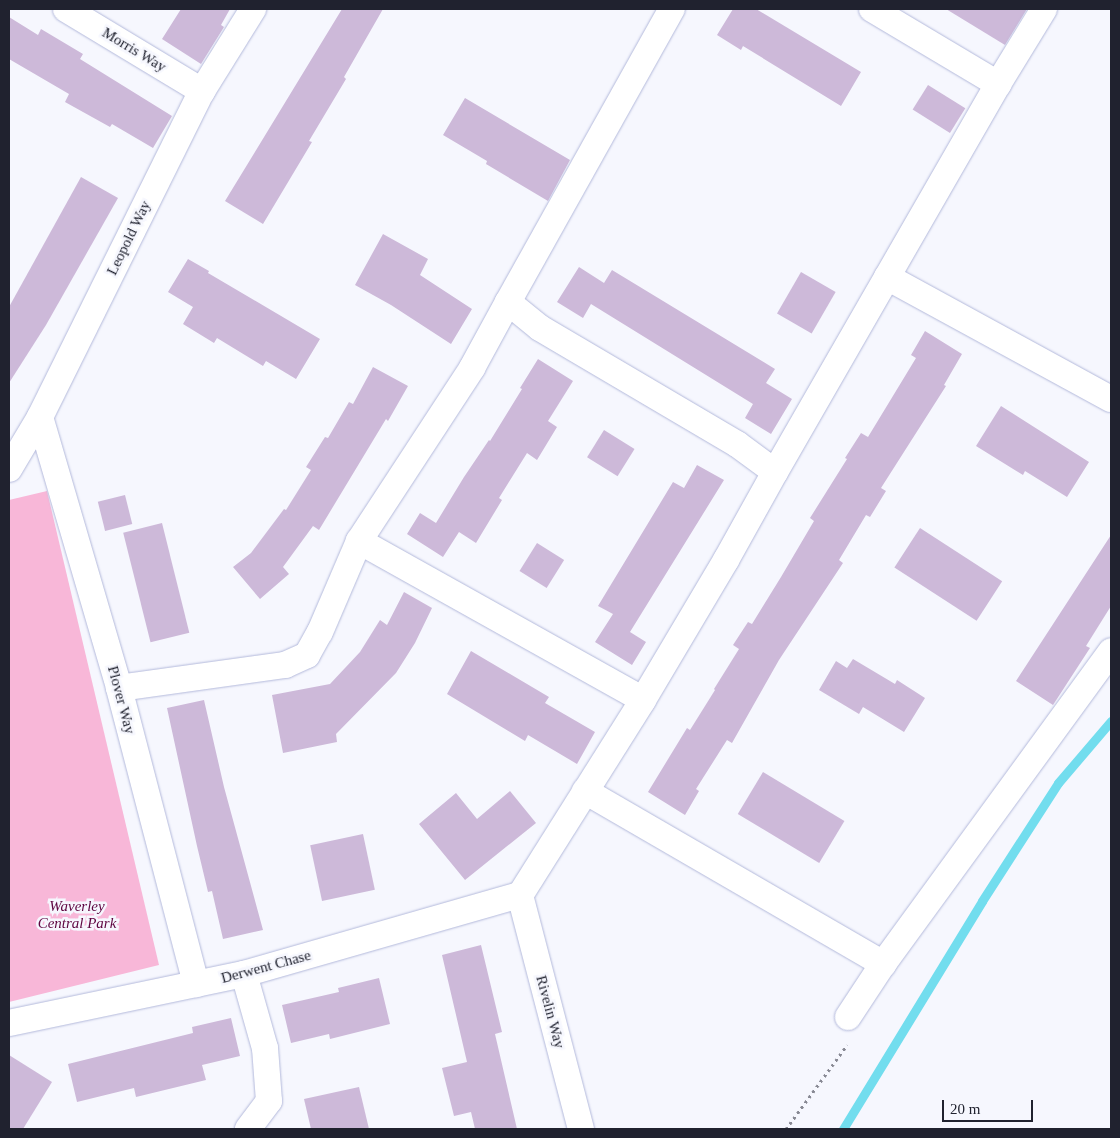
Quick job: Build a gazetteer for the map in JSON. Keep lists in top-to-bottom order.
{
  "streets": {
    "street": [
      "Morris Way",
      "Leopold Way",
      "Plover Way",
      "Derwent Chase",
      "Rivelin Way"
    ]
  },
  "crossings": [
    ["Morris Way", "Leopold Way"],
    ["Leopold Way", "Plover Way"],
    ["Plover Way", "Derwent Chase"],
    ["Derwent Chase", "Rivelin Way"]
  ],
  "parks": ["Waverley Central Park"],
  "scale_bar": "20 m"
}
